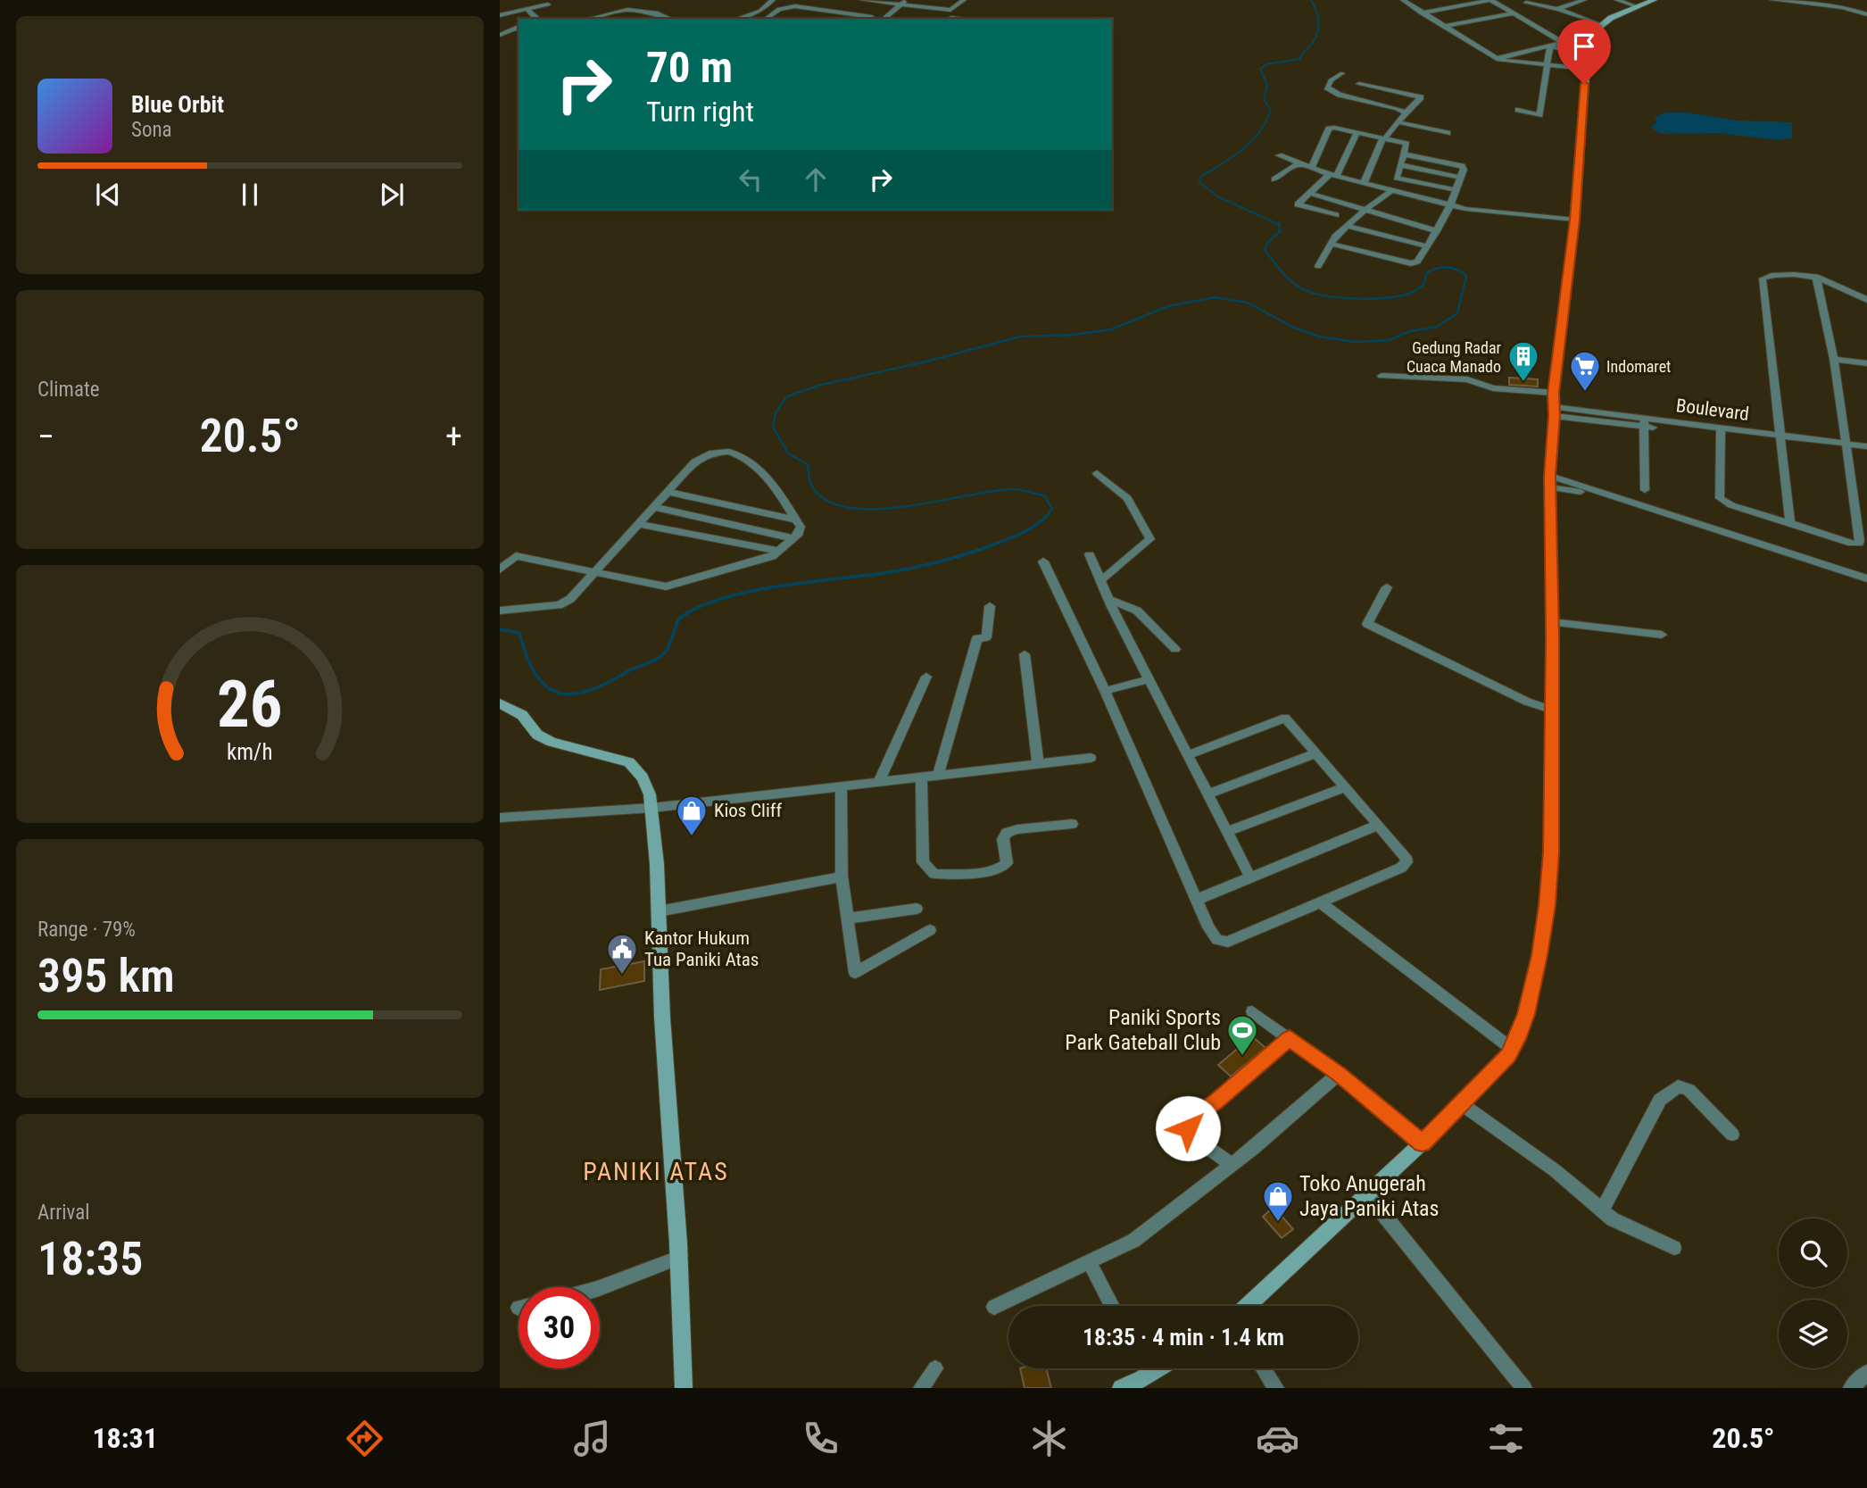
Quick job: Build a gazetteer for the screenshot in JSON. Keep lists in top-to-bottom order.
{
  "streets": {
    "street": ["Boulevard"]
  },
  "districts": ["PANIKI ATAS"],
  "places": {
    "building": ["Gedung Radar Cuaca Manado"],
    "supermarket": ["Indomaret"],
    "shop": ["Kios Cliff", "Toko Anugerah Jaya Paniki Atas"],
    "public building": ["Kantor Hukum Tua Paniki Atas"],
    "sports": ["Paniki Sports Park Gateball Club"]
  },
  "page": {
    "turn": ["70 m", "Turn right"],
    "song": ["Blue Orbit", "Sona"],
    "tile": [
      "Climate",
      ["Range · 79%", "395 km"],
      ["Arrival", "18:35"]
    ],
    "heat": ["−", "20.5°", "+"],
    "limit": "30",
    "trip": "18:35 · 4 min · 1.4 km",
    "tabs": ["18:31", "20.5°"],
    "gauge": ["26", "km/h"]
  }
}
